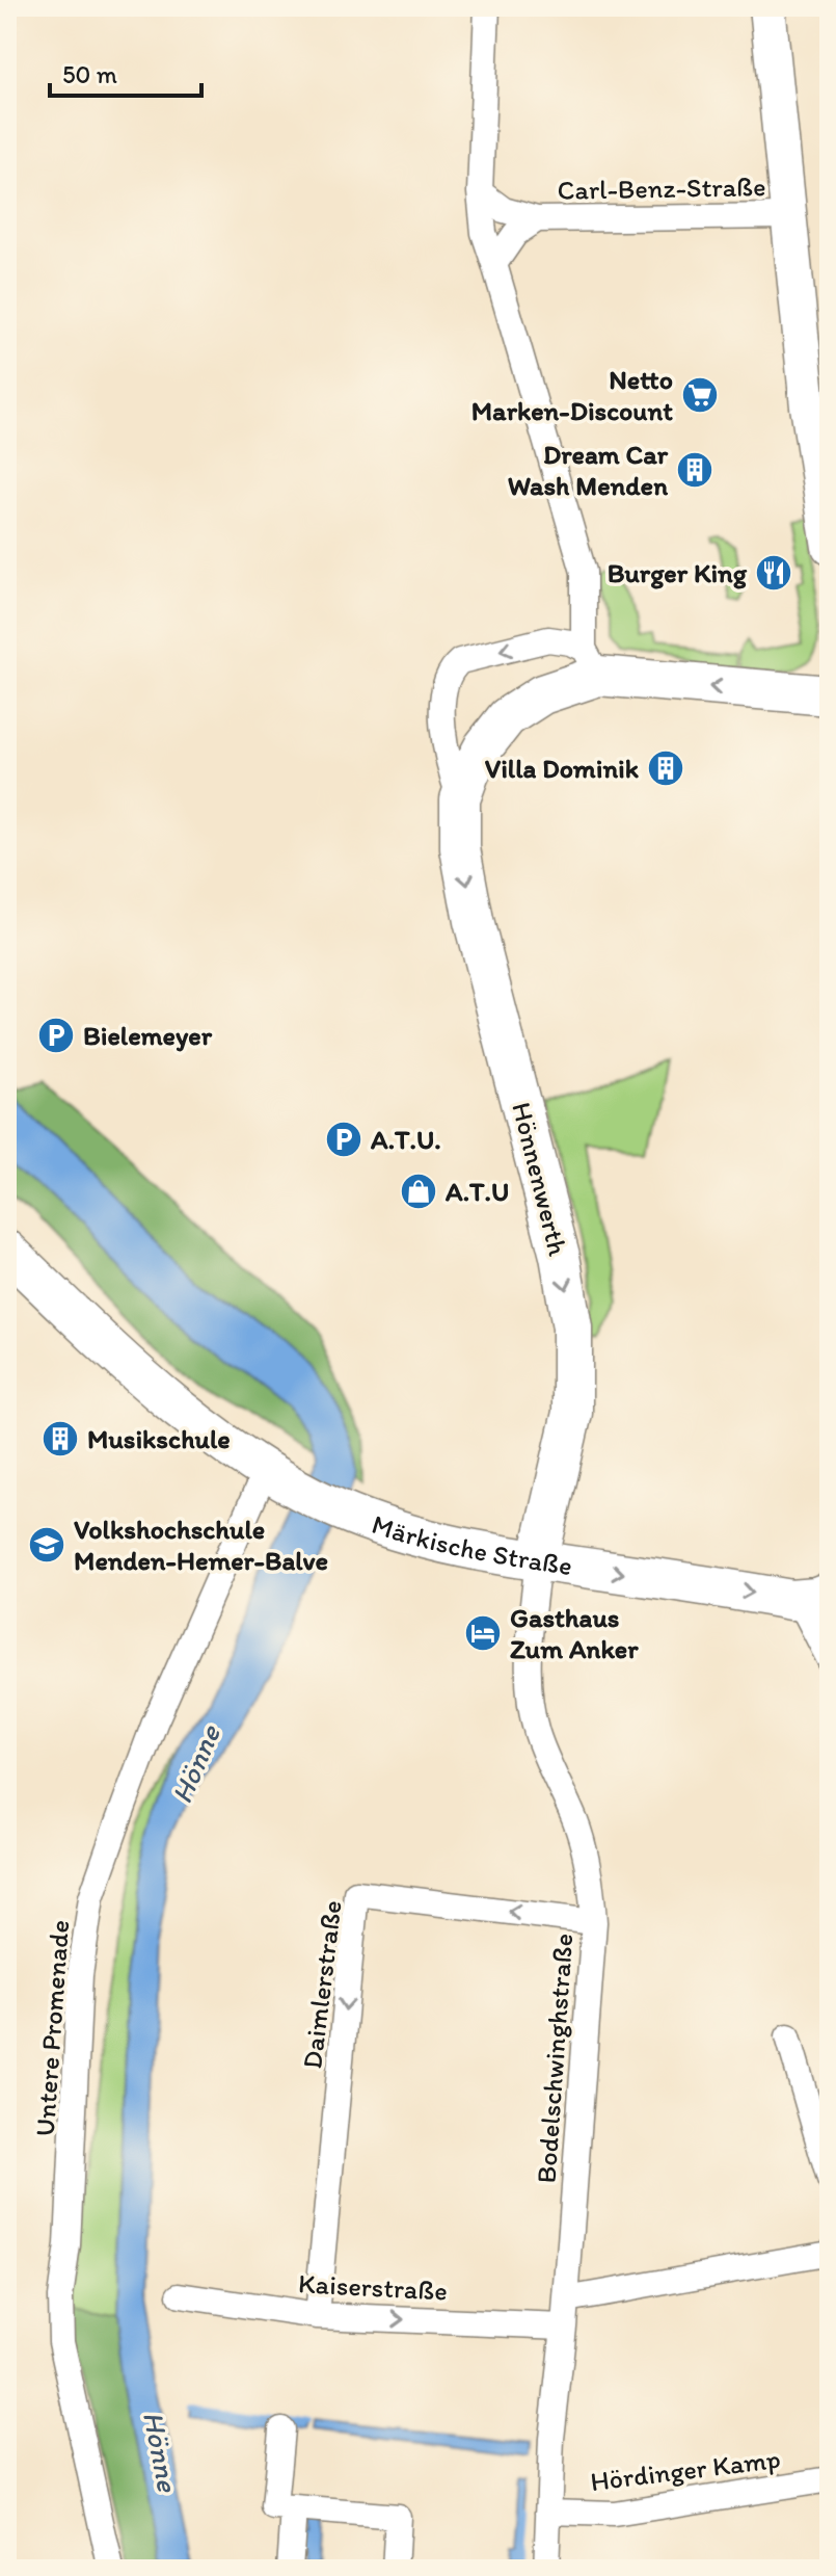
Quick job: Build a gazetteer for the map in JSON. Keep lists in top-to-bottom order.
{
  "streets": {
    "main road": ["Hönnenwerth", "Märkische Straße"],
    "street": [
      "Carl-Benz-Straße",
      "Daimlerstraße",
      "Untere Promenade",
      "Bodelschwinghstraße",
      "Kaiserstraße",
      "Hördinger Kamp"
    ]
  },
  "crossings": [
    ["Hönnenwerth", "Märkische Straße"],
    ["Hönnenwerth", "Bodelschwinghstraße"],
    ["Märkische Straße", "Untere Promenade"],
    ["Märkische Straße", "Bodelschwinghstraße"],
    ["Daimlerstraße", "Bodelschwinghstraße"],
    ["Daimlerstraße", "Kaiserstraße"],
    ["Bodelschwinghstraße", "Kaiserstraße"],
    ["Bodelschwinghstraße", "Hördinger Kamp"]
  ],
  "one_way": ["Kaiserstraße"],
  "water": ["Hönne"],
  "places": {
    "supermarket": ["Netto Marken-Discount"],
    "building": ["Dream Car Wash Menden", "Villa Dominik", "Musikschule"],
    "restaurant": ["Burger King"],
    "parking": ["Bielemeyer", "A.T.U."],
    "shop": ["A.T.U"],
    "school or university": ["Volkshochschule Menden-Hemer-Balve"],
    "hotel": ["Gasthaus Zum Anker"]
  },
  "scale_bar": "50 m"
}
